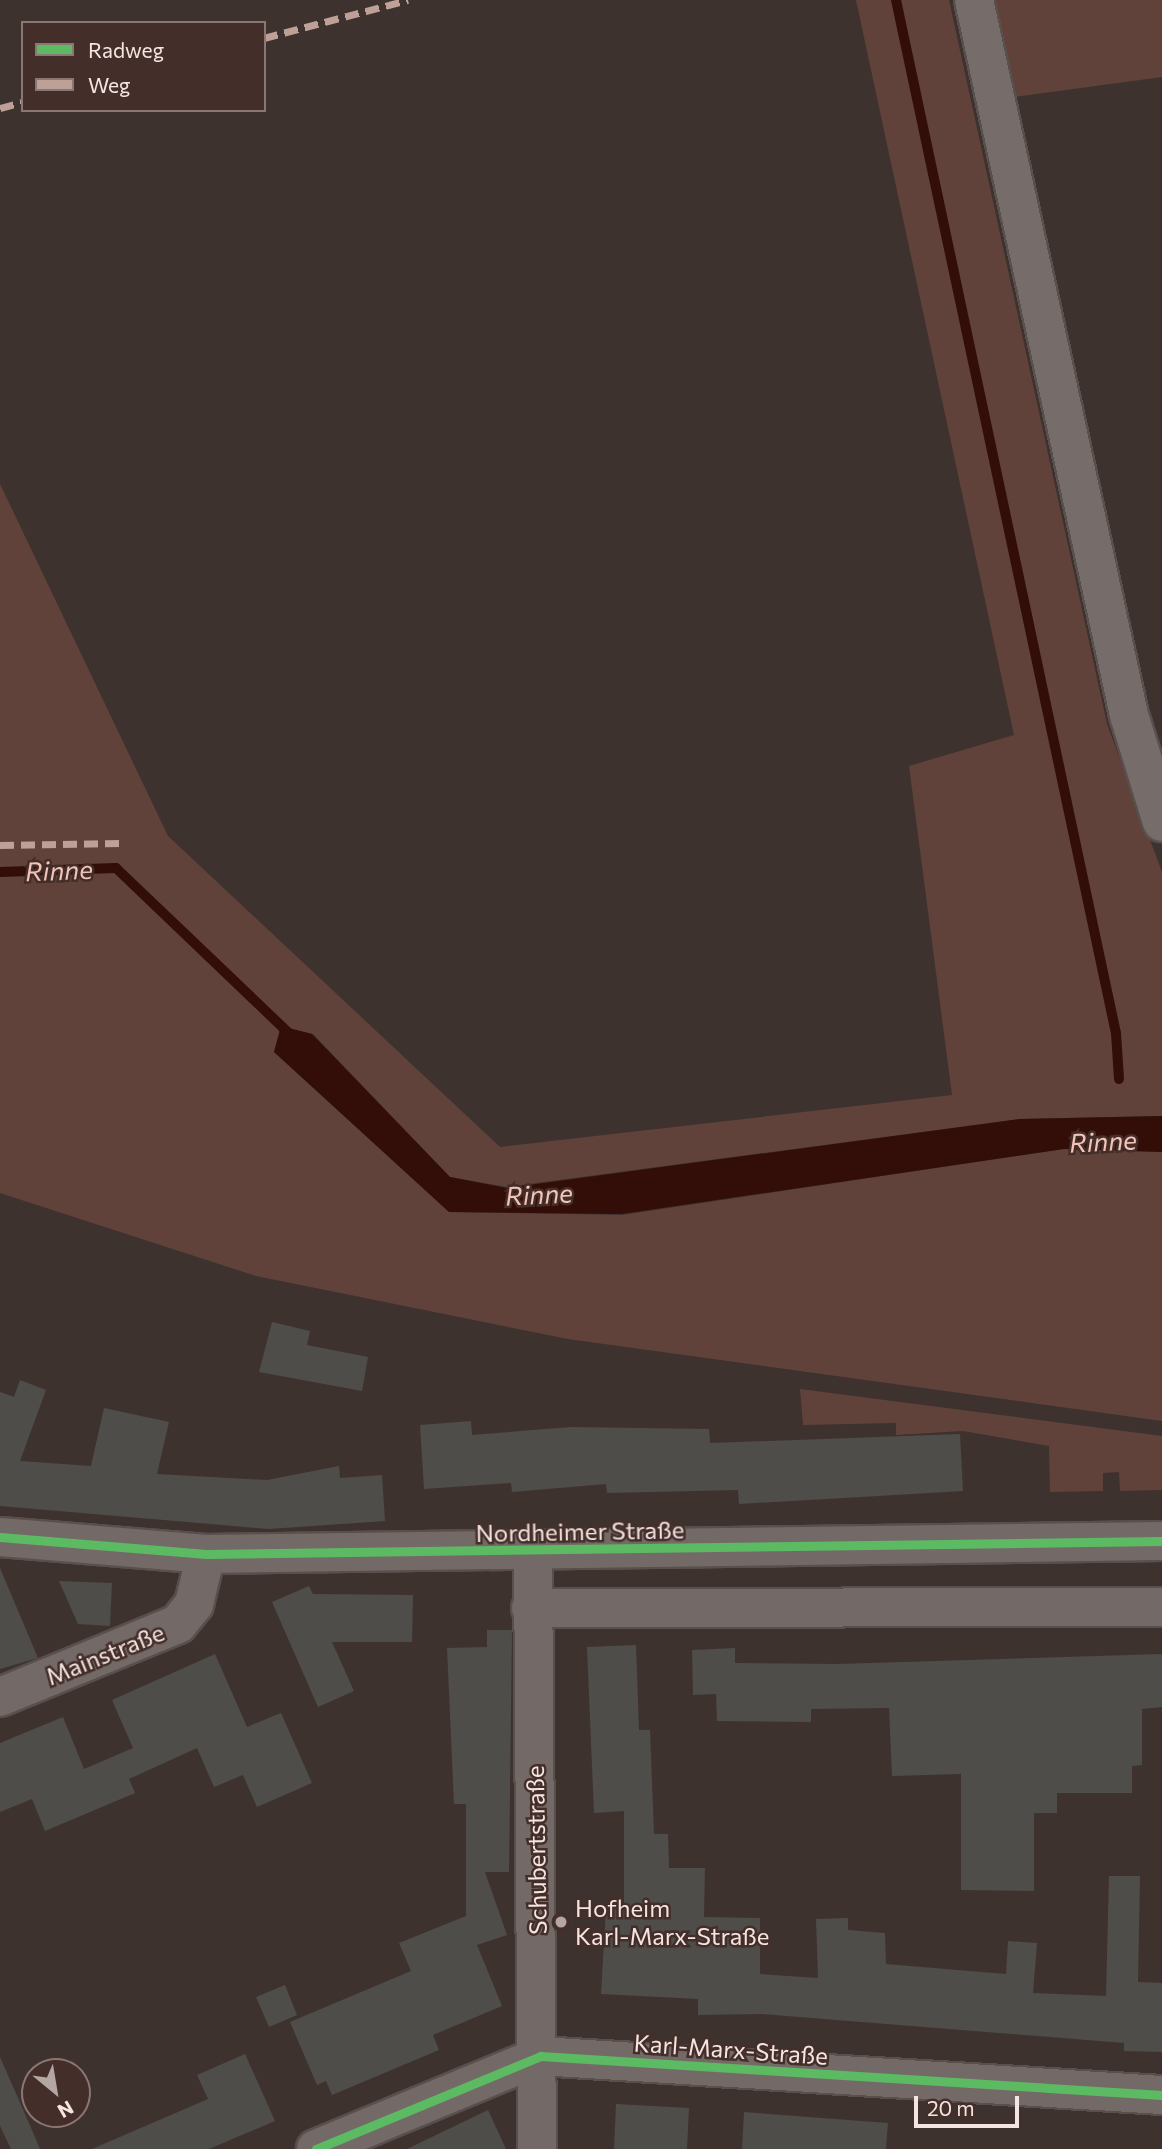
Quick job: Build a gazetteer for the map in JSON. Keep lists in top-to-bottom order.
{
  "streets": {
    "street": [
      "Nordheimer Straße",
      "Mainstraße",
      "Schubertstraße",
      "Karl-Marx-Straße"
    ]
  },
  "crossings": [
    ["Nordheimer Straße", "Mainstraße"],
    ["Nordheimer Straße", "Schubertstraße"],
    ["Schubertstraße", "Karl-Marx-Straße"]
  ],
  "water": ["Rinne"],
  "places": ["Hofheim Karl-Marx-Straße"],
  "legend": ["Radweg", "Weg"],
  "scale_bar": "20 m",
  "north": "bottom right"
}
